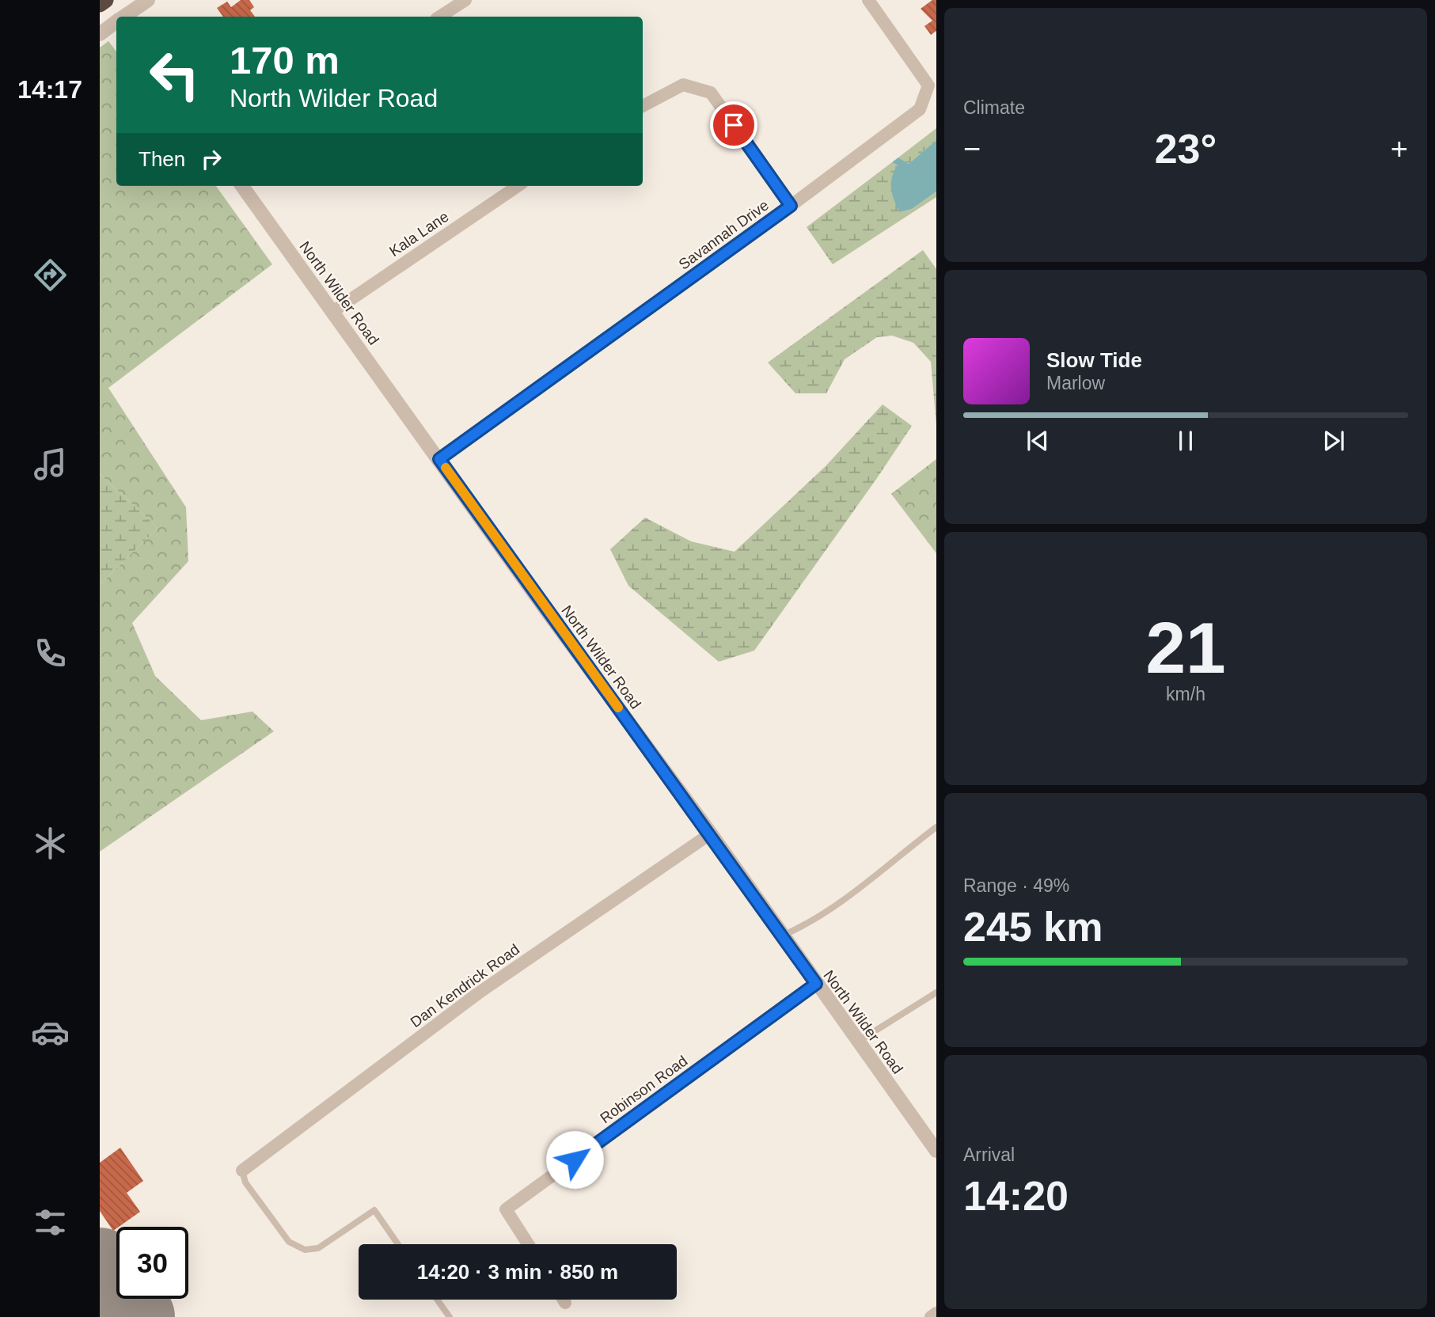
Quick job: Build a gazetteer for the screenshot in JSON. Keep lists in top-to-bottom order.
{
  "streets": {
    "street": [
      "Kala Lane",
      "Savannah Drive",
      "North Wilder Road",
      "Dan Kendrick Road",
      "Robinson Road"
    ]
  },
  "crossings": [
    ["Kala Lane", "North Wilder Road"],
    ["Savannah Drive", "North Wilder Road"],
    ["North Wilder Road", "Dan Kendrick Road"],
    ["North Wilder Road", "Robinson Road"]
  ],
  "page": {
    "tabs": "14:17",
    "tile": [
      "Climate",
      ["21", "km/h"],
      ["Range · 49%", "245 km"],
      ["Arrival", "14:20"]
    ],
    "turn": ["170 m", "North Wilder Road"],
    "heat": ["−", "23°", "+"],
    "then": "Then",
    "song": ["Slow Tide", "Marlow"],
    "limit": "30",
    "trip": "14:20 · 3 min · 850 m"
  }
}
